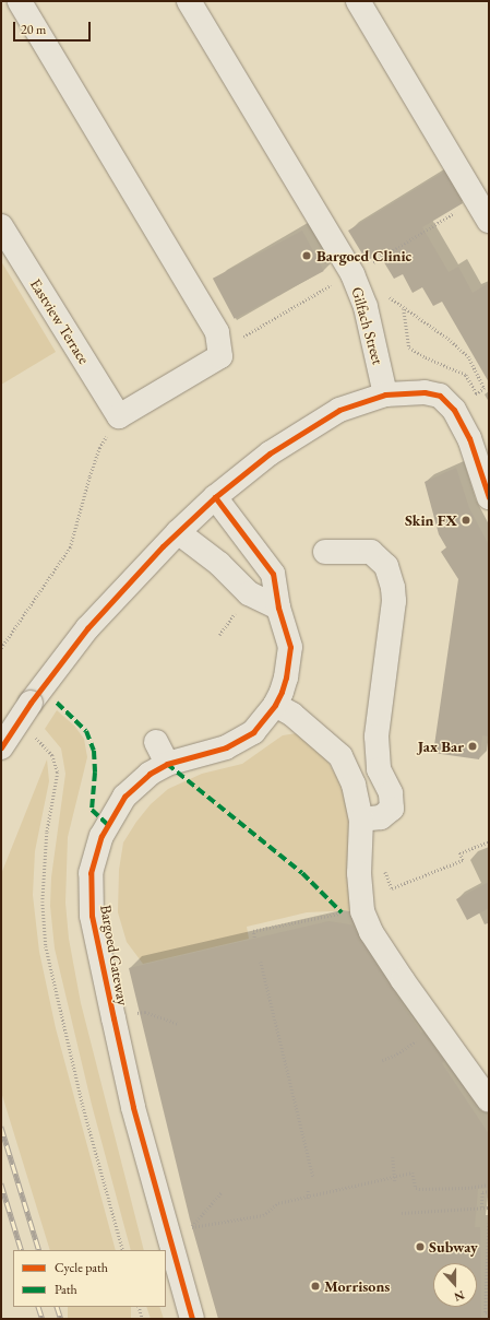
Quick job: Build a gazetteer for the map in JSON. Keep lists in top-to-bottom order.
{
  "streets": {
    "street": ["Eastview Terrace", "Gilfach Street", "Bargoed Gateway"]
  },
  "places": [
    "Bargoed Clinic",
    "Skin FX",
    "Jax Bar",
    "Subway",
    "Morrisons"
  ],
  "legend": ["Cycle path", "Path"],
  "scale_bar": "20 m",
  "north": "bottom"
}
